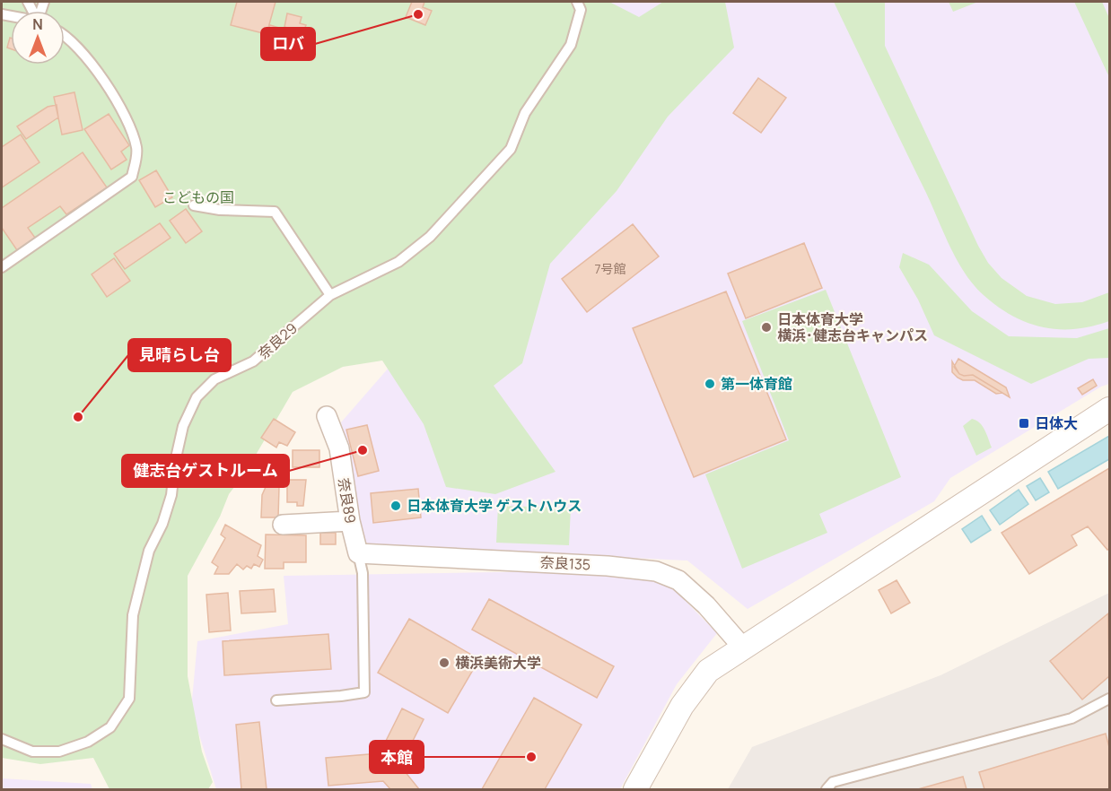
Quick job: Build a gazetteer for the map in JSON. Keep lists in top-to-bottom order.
{
  "streets": {
    "street": ["奈良89", "奈良135"],
    "lane": ["奈良29"]
  },
  "crossings": [
    ["奈良89", "奈良135"]
  ],
  "parks": ["こどもの国"],
  "places": {
    "other": [
      "ロバ",
      "日本体育大学 横浜･健志台キャンパス",
      "第一体育館",
      "見晴らし台",
      "健志台ゲストルーム",
      "日本体育大学 ゲストハウス",
      "横浜美術大学",
      "本館"
    ],
    "transit": ["日体大"]
  },
  "house_numbers": ["7号館"],
  "north": "top"
}
